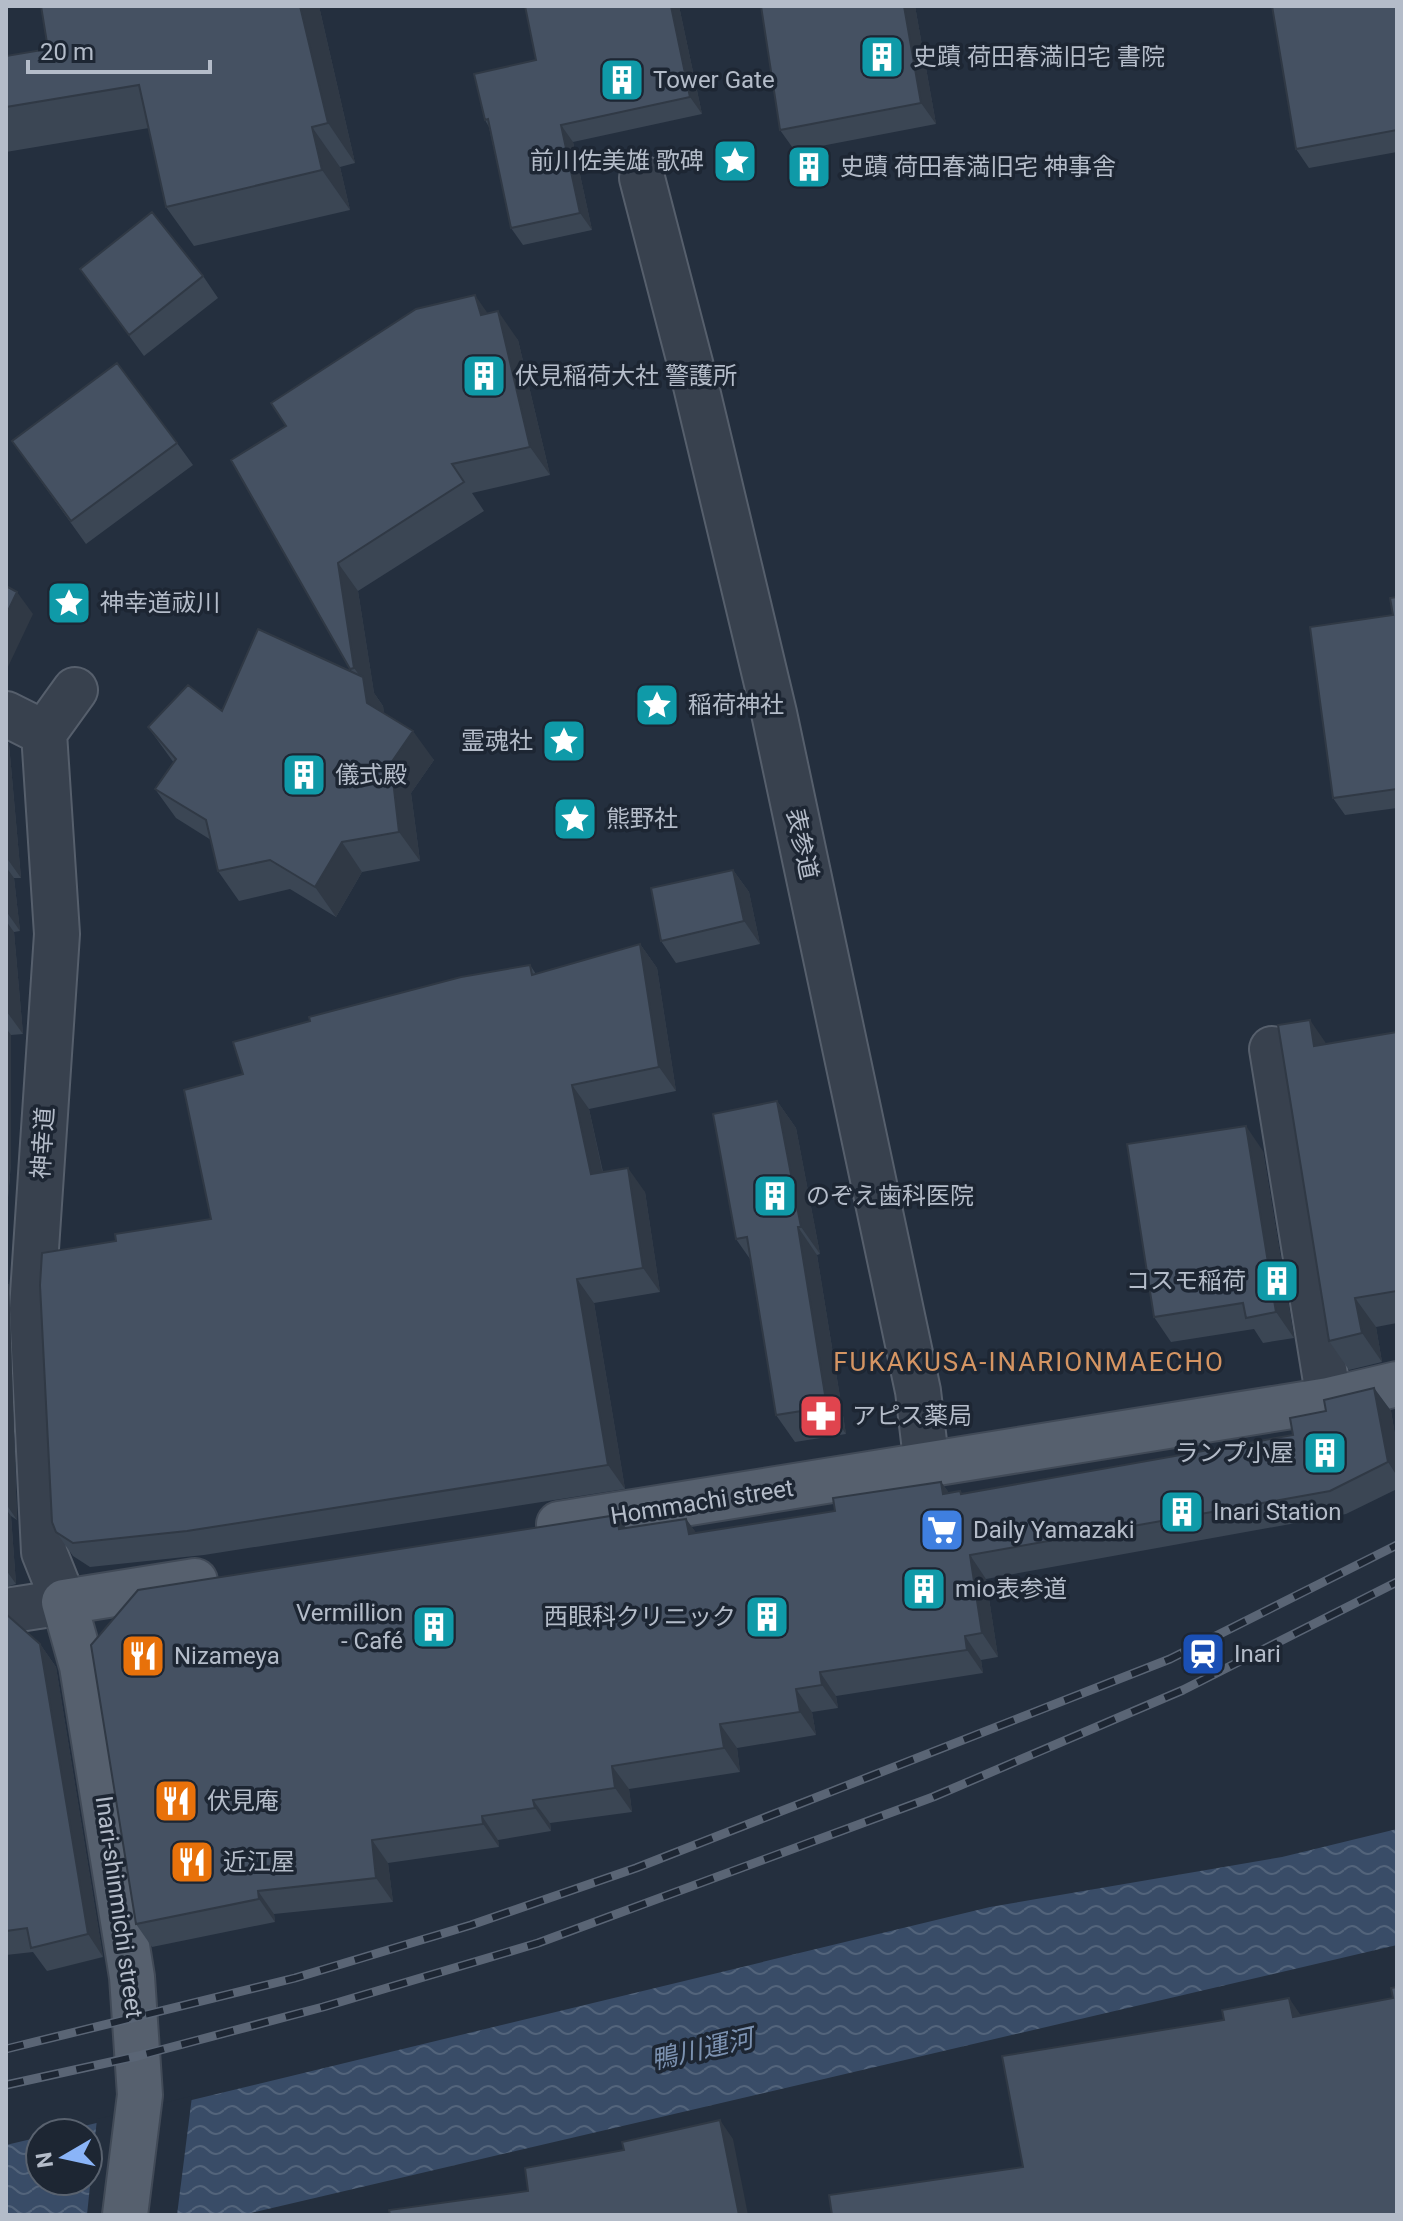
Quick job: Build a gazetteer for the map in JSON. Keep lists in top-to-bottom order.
{
  "streets": {
    "main road": ["Hommachi street", "Inari-shinmichi street"],
    "street": ["表参道", "神幸道"]
  },
  "crossings": [
    ["表参道", "Hommachi street"],
    ["神幸道", "Inari-shinmichi street"]
  ],
  "districts": ["FUKAKUSA-INARIONMAECHO"],
  "water": ["鴨川運河"],
  "places": {
    "building": [
      "史蹟 荷田春満旧宅 書院",
      "Tower Gate",
      "史蹟 荷田春満旧宅 神事舎",
      "伏見稲荷大社 警護所",
      "儀式殿",
      "のぞえ歯科医院",
      "コスモ稲荷",
      "ランプ小屋",
      "Inari Station",
      "mio表参道",
      "西眼科クリニック",
      "Vermillion - Café"
    ],
    "place": [
      "前川佐美雄 歌碑",
      "神幸道祓川",
      "稲荷神社",
      "霊魂社",
      "熊野社"
    ],
    "pharmacy": ["アピス薬局"],
    "supermarket": ["Daily Yamazaki"],
    "station": ["Inari"],
    "restaurant": ["Nizameya", "伏見庵", "近江屋"]
  },
  "scale_bar": "20 m",
  "north": "left"
}
